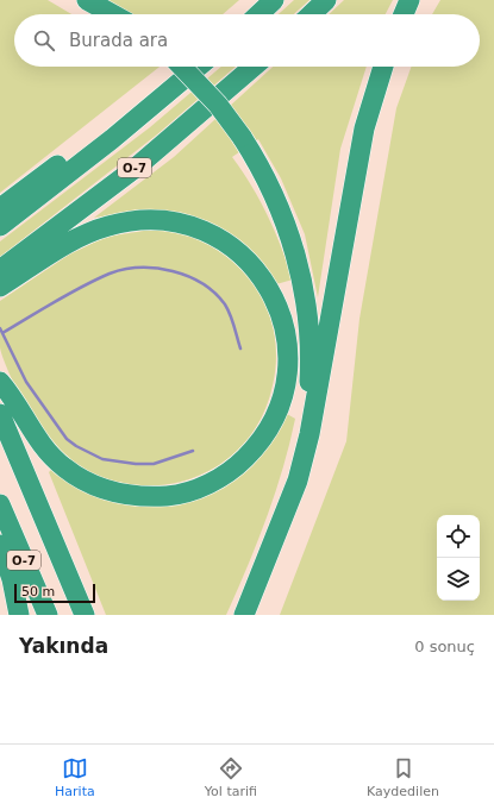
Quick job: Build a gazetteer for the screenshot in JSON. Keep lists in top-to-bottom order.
{
  "streets": {
    "highway": ["O-7"]
  },
  "scale_bar": "50 m",
  "page": {
    "search": "Burada ara",
    "scale": "50 m",
    "heading": ["Yakında", "0 sonuç"],
    "nav": ["Harita", "Yol tarifi", "Kaydedilen"]
  }
}
